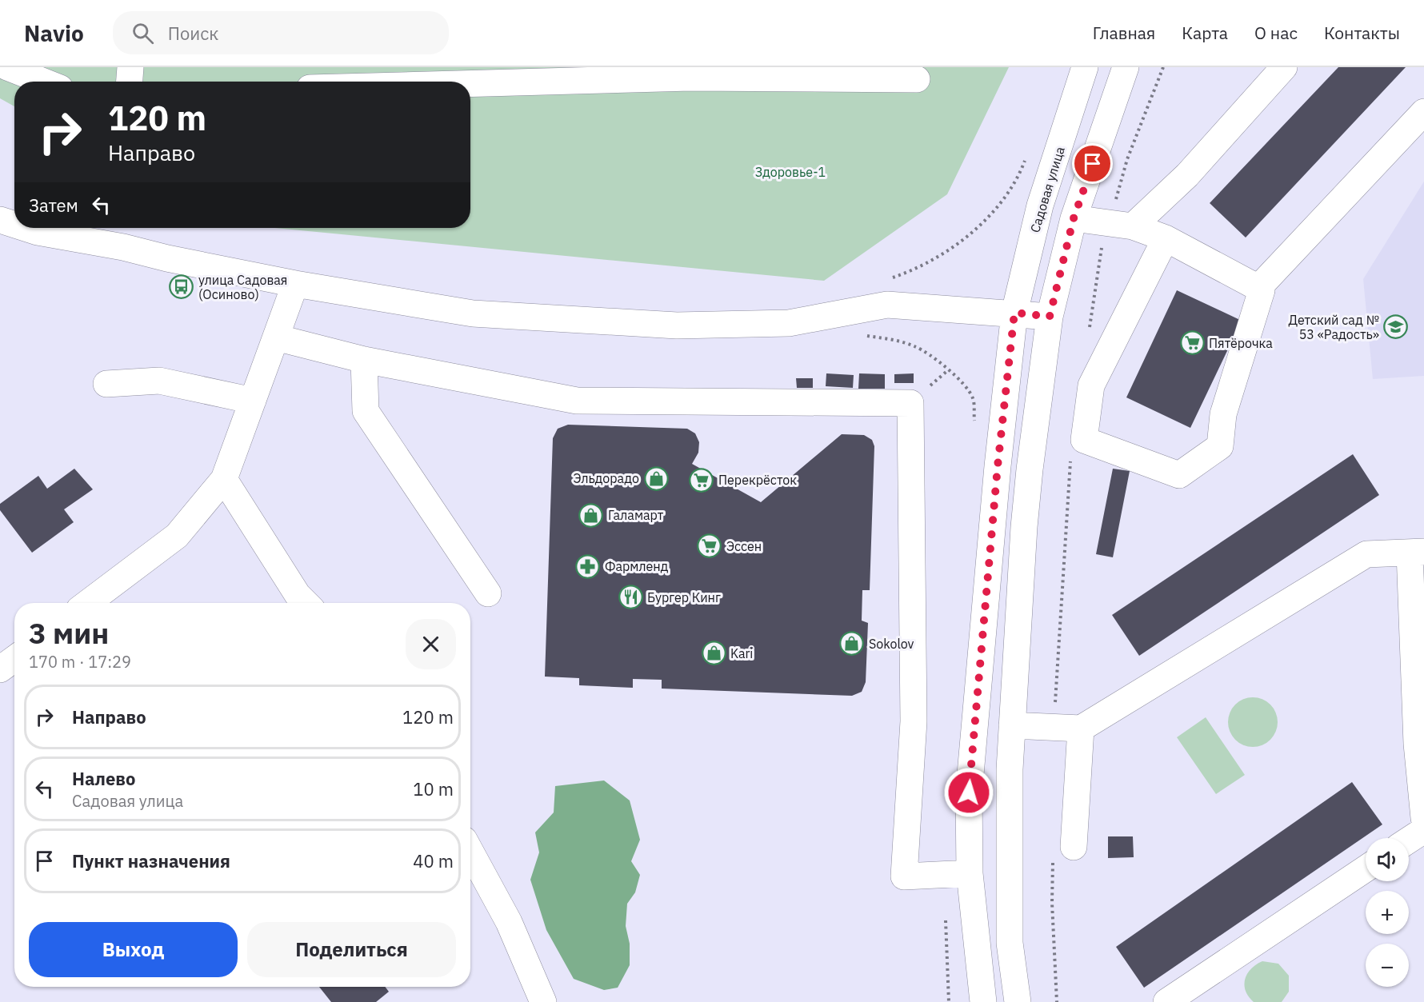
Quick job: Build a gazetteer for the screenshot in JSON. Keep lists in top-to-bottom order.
{
  "streets": {
    "street": ["Садовая улица"]
  },
  "parks": ["Здоровье-1"],
  "places": {
    "bus stop": ["улица Садовая (Осиново)"],
    "school or university": ["Детский сад № 53 «Радость»"],
    "supermarket": ["Пятёрочка", "Перекрёсток", "Эссен"],
    "shop": [
      "Эльдорадо",
      "Галамарт",
      "Sokolov",
      "Kari"
    ],
    "pharmacy": ["Фармленд"],
    "restaurant": ["Бургер Кинг"]
  },
  "page": {
    "header": "Navio",
    "search": "Поиск",
    "nav": [
      "Главная",
      "Карта",
      "О нас",
      "Контакты"
    ],
    "turn": ["120 m", "Направо"],
    "then": "Затем",
    "heading": ["3 мин", "170 m · 17:29"],
    "list": [
      {
        "name": "Направо",
        "value": "120 m"
      },
      {
        "name": "Налево",
        "note": "Садовая улица",
        "value": "10 m"
      },
      {
        "name": "Пункт назначения",
        "value": "40 m"
      }
    ],
    "map_buttons": ["+", "−"],
    "buttons": ["Выход", "Поделиться"]
  }
}
